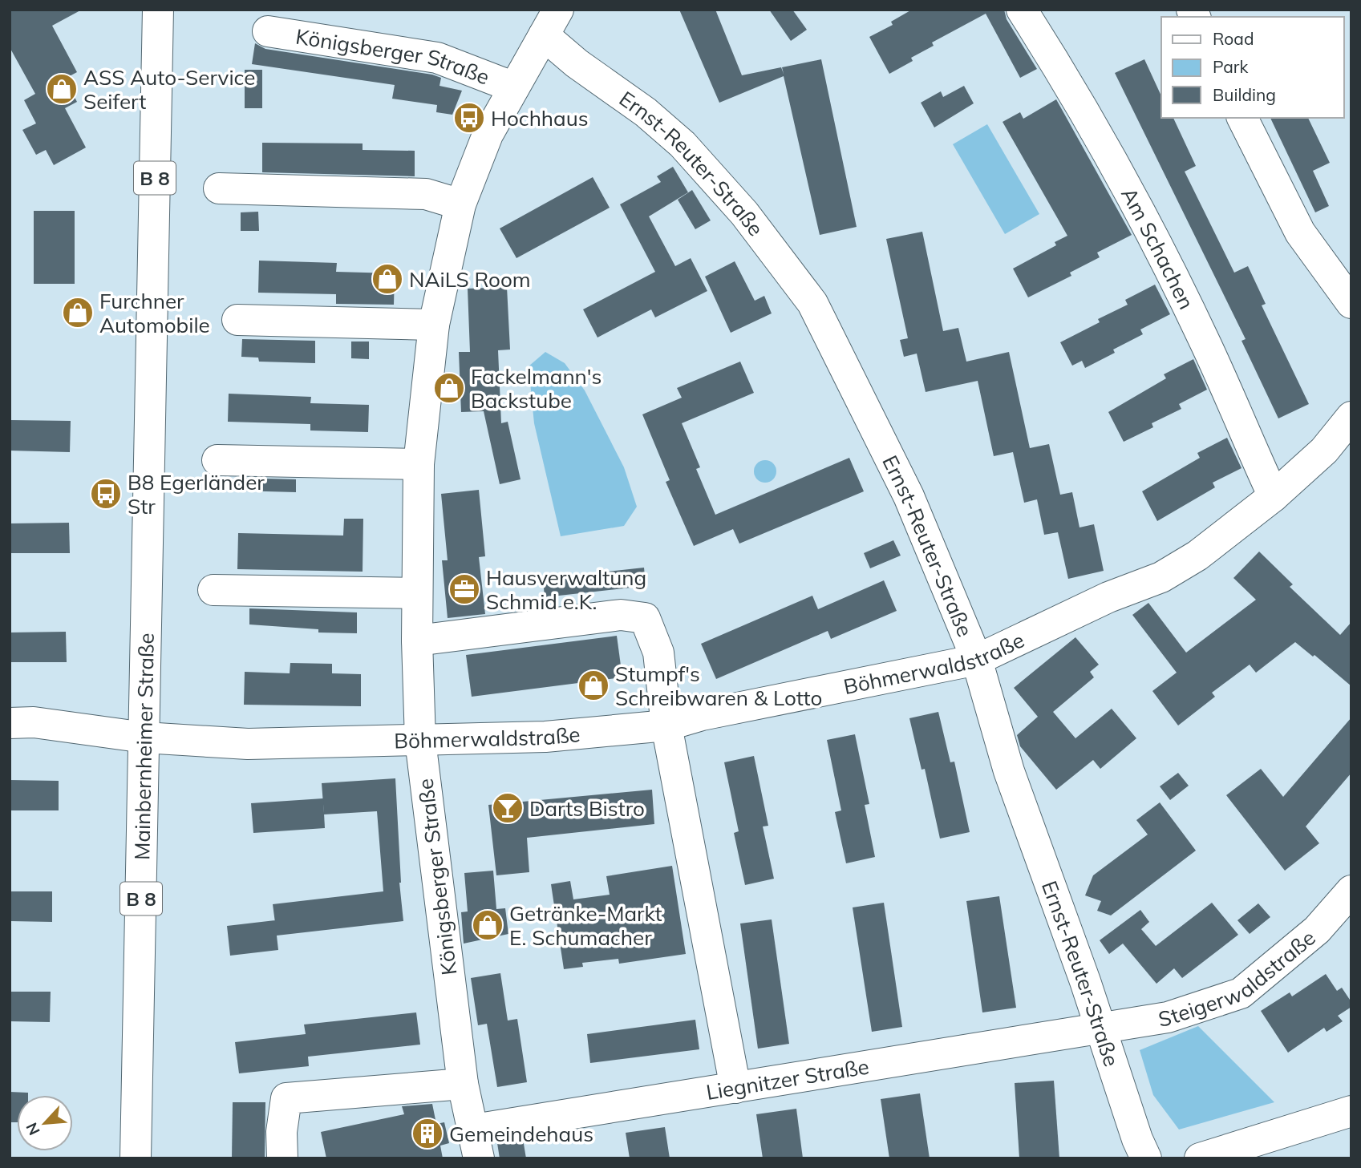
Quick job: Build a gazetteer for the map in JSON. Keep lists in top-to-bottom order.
{
  "streets": {
    "street": [
      "Königsberger Straße",
      "Ernst-Reuter-Straße",
      "B 8",
      "Am Schachen",
      "Böhmerwaldstraße",
      "Mainbernheimer Straße",
      "Steigerwaldstraße",
      "Liegnitzer Straße"
    ]
  },
  "crossings": [
    ["Königsberger Straße", "Ernst-Reuter-Straße"],
    ["Königsberger Straße", "Böhmerwaldstraße"],
    ["Königsberger Straße", "Liegnitzer Straße"],
    ["Ernst-Reuter-Straße", "Böhmerwaldstraße"],
    ["Ernst-Reuter-Straße", "Steigerwaldstraße"],
    ["Ernst-Reuter-Straße", "Liegnitzer Straße"],
    ["Am Schachen", "Böhmerwaldstraße"],
    ["Böhmerwaldstraße", "Mainbernheimer Straße"],
    ["Steigerwaldstraße", "Liegnitzer Straße"]
  ],
  "places": {
    "shop": [
      "ASS Auto-Service Seifert",
      "NAiLS Room",
      "Furchner Automobile",
      "Fackelmann's Backstube",
      "Stumpf's Schreibwaren & Lotto",
      "Getränke-Markt E. Schumacher"
    ],
    "bus stop": ["Hochhaus", "B8 Egerländer Str"],
    "office": ["Hausverwaltung Schmid e.K."],
    "bar": ["Darts Bistro"],
    "building": ["Gemeindehaus"]
  },
  "legend": ["Road", "Park", "Building"],
  "north": "bottom left"
}
